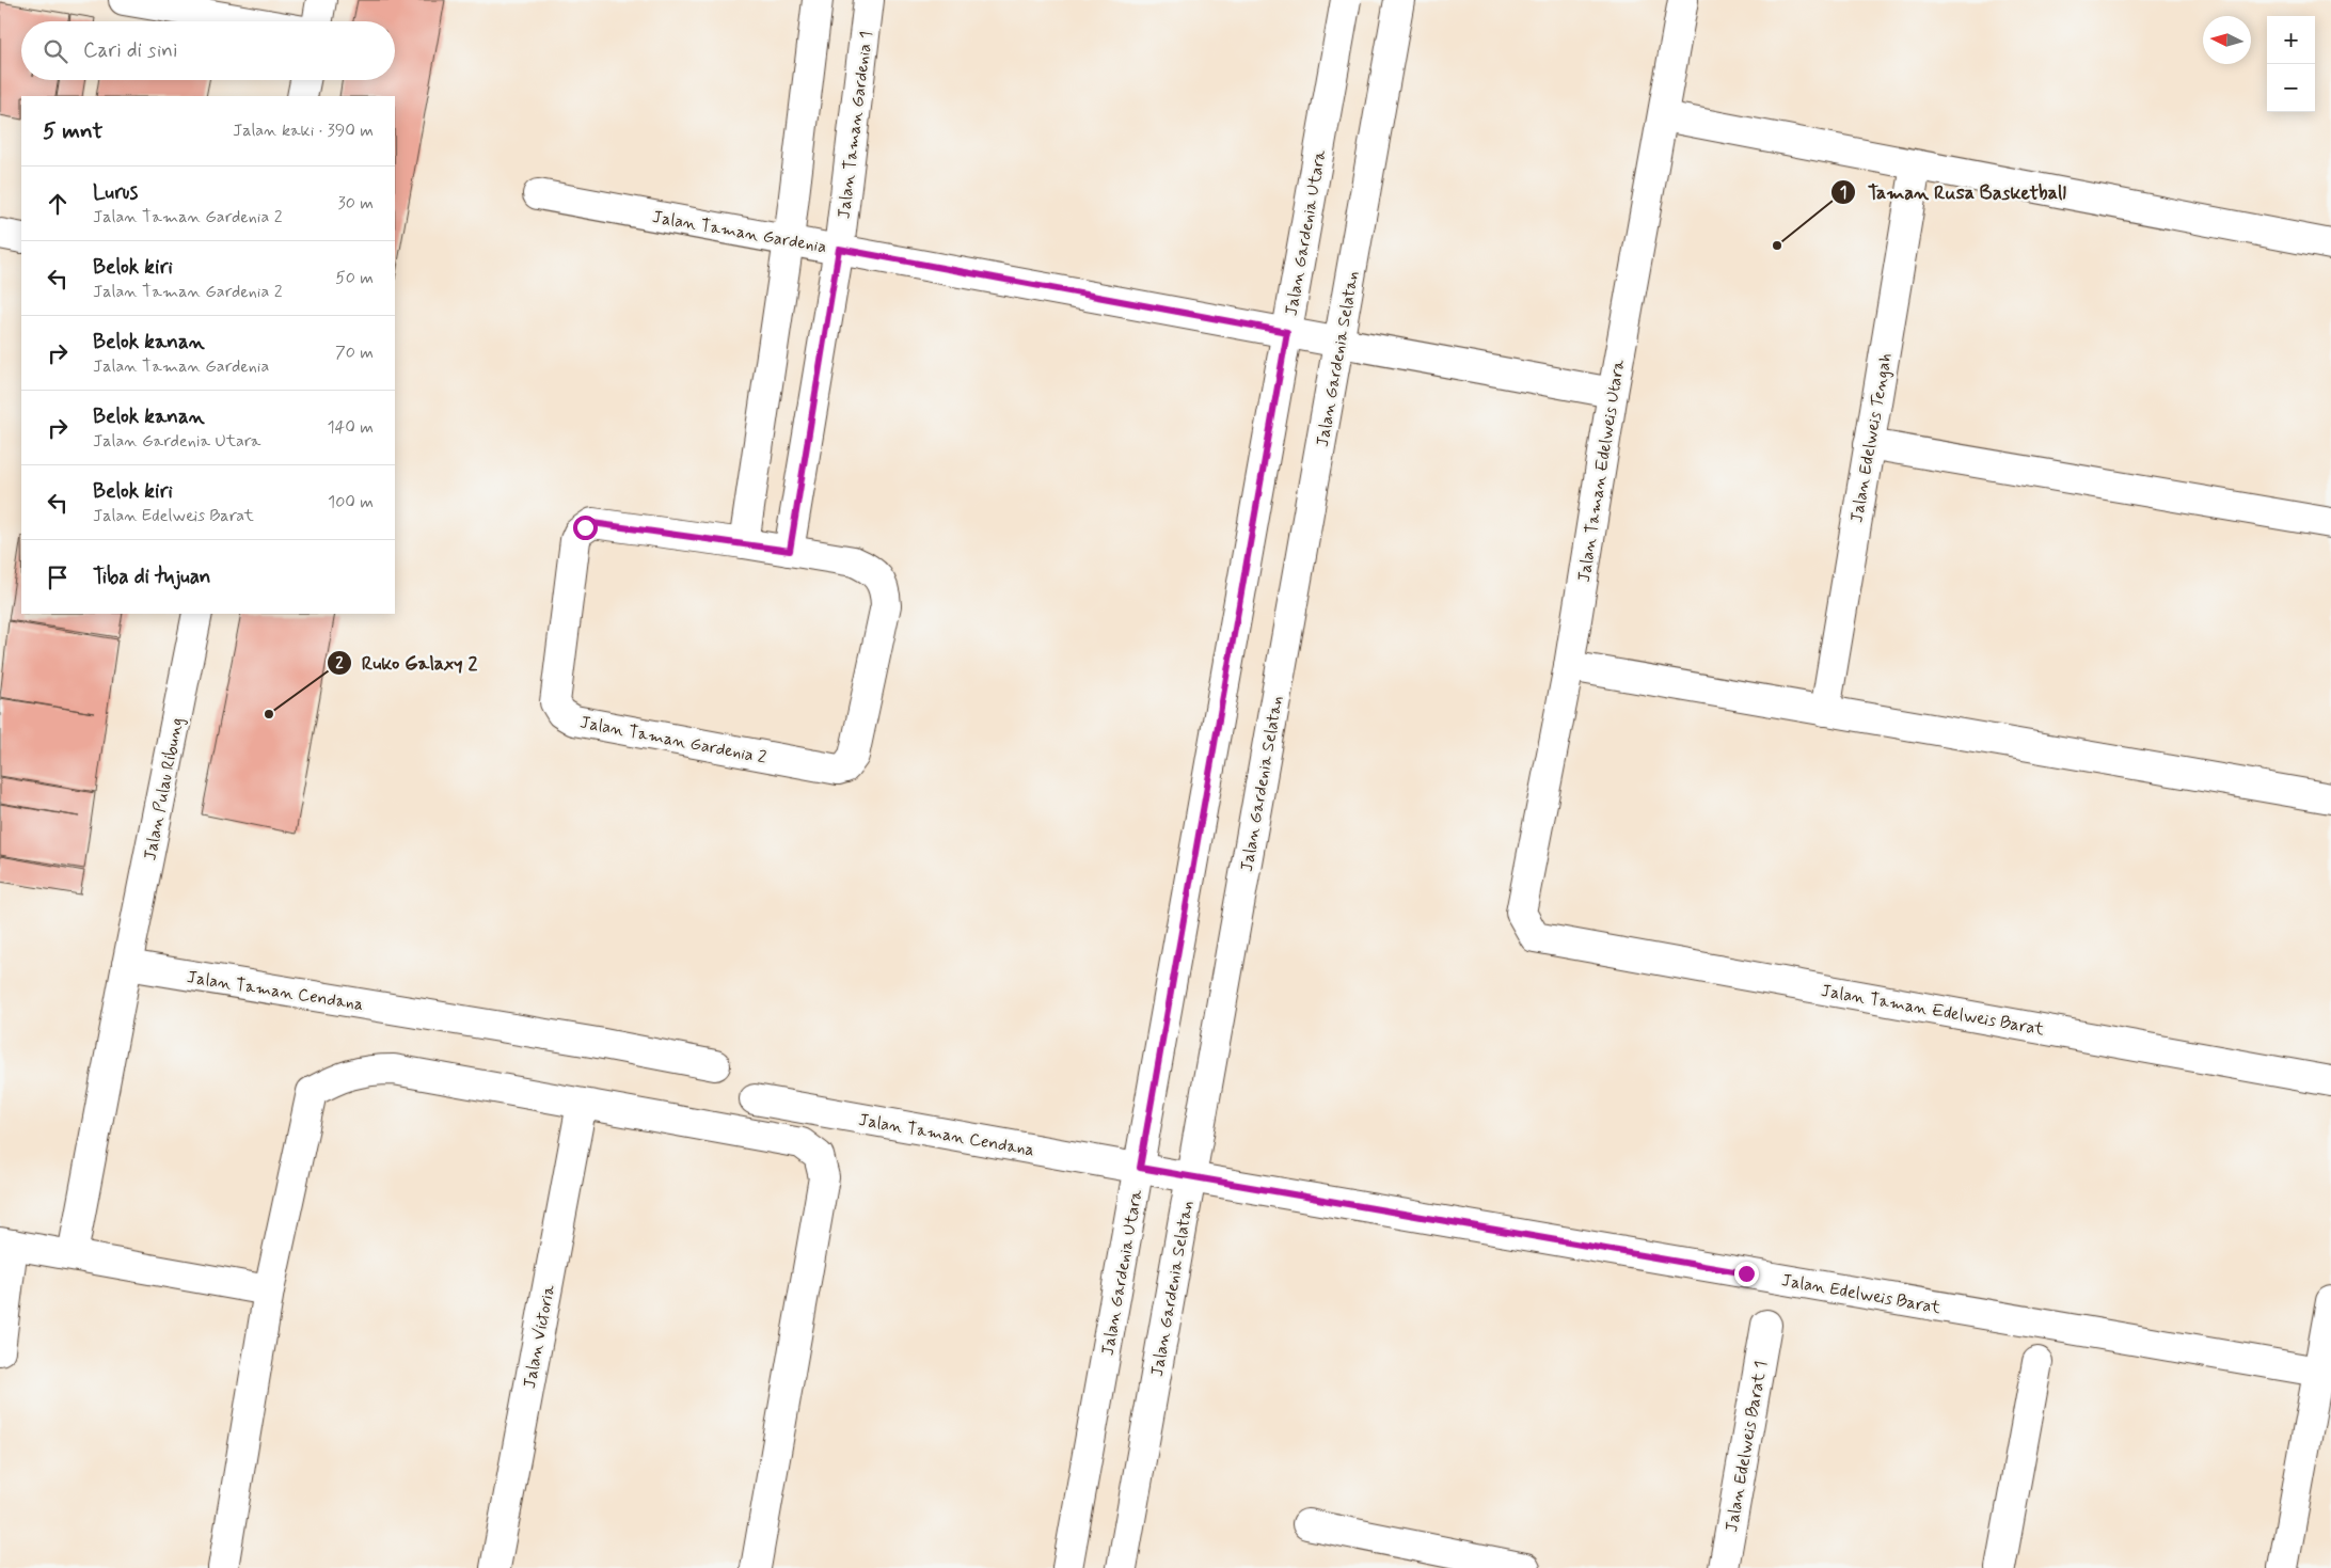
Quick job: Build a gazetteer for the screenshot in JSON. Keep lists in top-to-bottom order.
{
  "streets": {
    "street": [
      "Jalan Taman Gardenia 1",
      "Jalan Taman Gardenia",
      "Jalan Gardenia Utara",
      "Jalan Gardenia Selatan",
      "Jalan Edelweis Tengah",
      "Jalan Taman Edelweis Utara",
      "Jalan Taman Gardenia 2",
      "Jalan Pulau Ribung",
      "Jalan Taman Cendana",
      "Jalan Taman Edelweis Barat",
      "Jalan Edelweis Barat",
      "Jalan Victoria",
      "Jalan Edelweis Barat 1"
    ]
  },
  "crossings": [
    ["Jalan Taman Gardenia 1", "Jalan Taman Gardenia"],
    ["Jalan Taman Gardenia", "Jalan Gardenia Utara"],
    ["Jalan Taman Gardenia", "Jalan Gardenia Selatan"],
    ["Jalan Taman Gardenia", "Jalan Taman Edelweis Utara"],
    ["Jalan Gardenia Utara", "Jalan Taman Cendana"],
    ["Jalan Gardenia Utara", "Jalan Edelweis Barat"],
    ["Jalan Gardenia Selatan", "Jalan Edelweis Barat"],
    ["Jalan Taman Edelweis Utara", "Jalan Taman Edelweis Barat"],
    ["Jalan Pulau Ribung", "Jalan Taman Cendana"],
    ["Jalan Taman Cendana", "Jalan Edelweis Barat"]
  ],
  "places": ["Taman Rusa Basketball", "Ruko Galaxy 2"],
  "north": "left",
  "page": {
    "map_buttons": ["+", "−"],
    "search": "Cari di sini",
    "heading": ["5 mnt", "Jalan kaki · 390 m"],
    "list": [
      ["Lurus", "Jalan Taman Gardenia 2", "30 m"],
      ["Belok kiri", "Jalan Taman Gardenia 2", "50 m"],
      ["Belok kanan", "Jalan Taman Gardenia", "70 m"],
      ["Belok kanan", "Jalan Gardenia Utara", "140 m"],
      ["Belok kiri", "Jalan Edelweis Barat", "100 m"],
      "Tiba di tujuan"
    ]
  }
}
